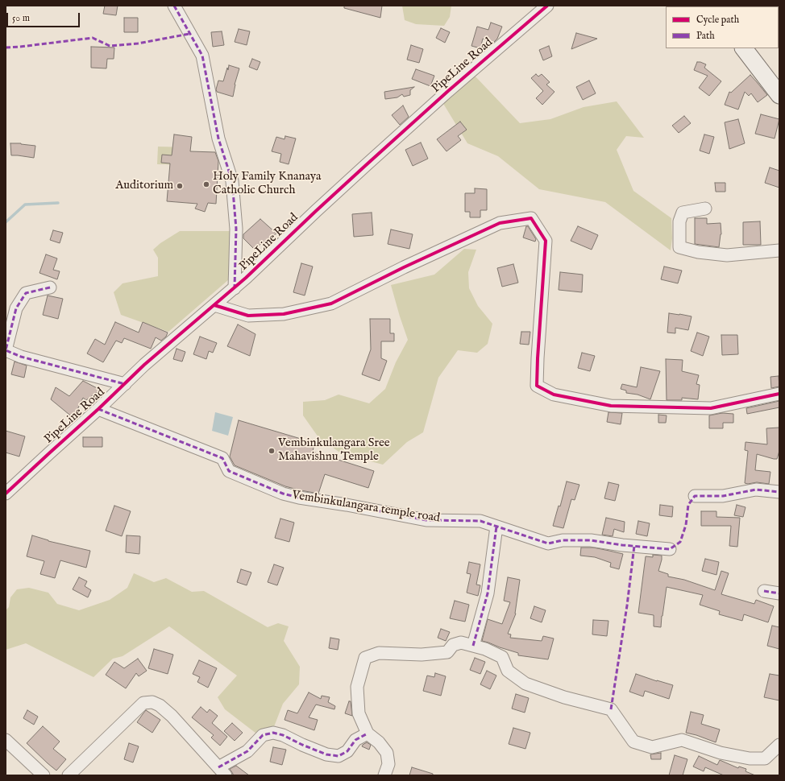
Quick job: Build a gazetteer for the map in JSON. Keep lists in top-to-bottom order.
{
  "streets": {
    "street": ["PipeLine Road", "Vembinkulangara temple road"]
  },
  "crossings": [
    ["PipeLine Road", "Vembinkulangara temple road"]
  ],
  "places": ["Holy Family Knanaya Catholic Church", "Auditorium", "Vembinkulangara Sree Mahavishnu Temple"],
  "legend": ["Cycle path", "Path"],
  "scale_bar": "50 m"
}
